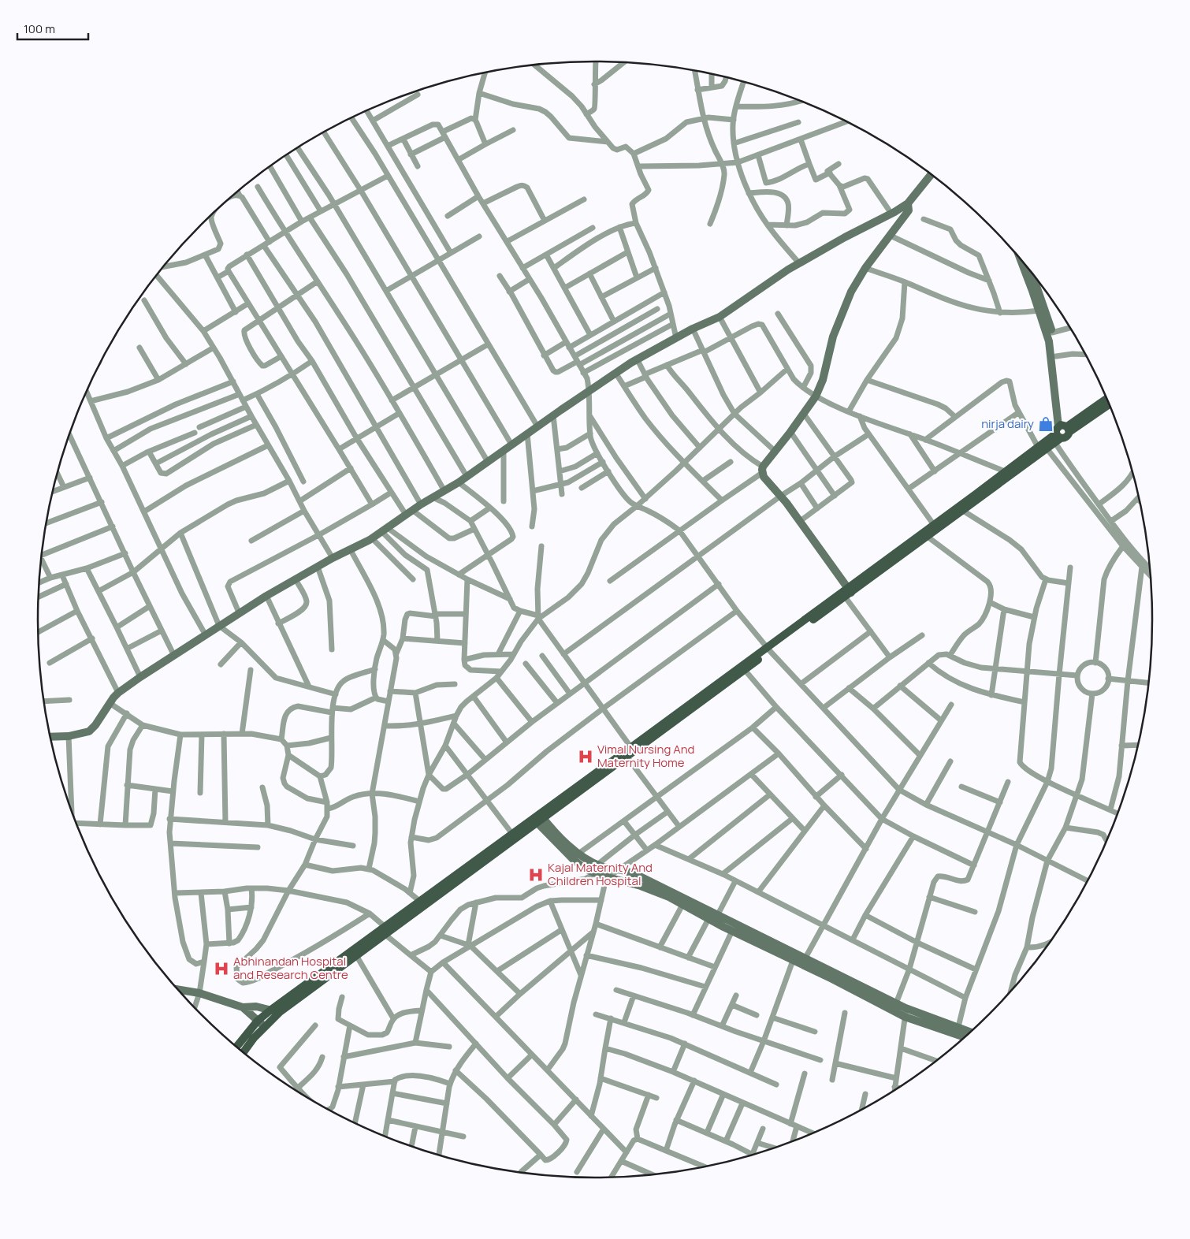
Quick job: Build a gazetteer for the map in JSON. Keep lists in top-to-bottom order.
{
  "places": {
    "shop": ["nirja dairy"],
    "hospital": ["Vimal Nursing And Maternity Home", "Kajal Maternity And Children Hospital", "Abhinandan Hospital and Research Centre"]
  },
  "scale_bar": "100 m"
}
